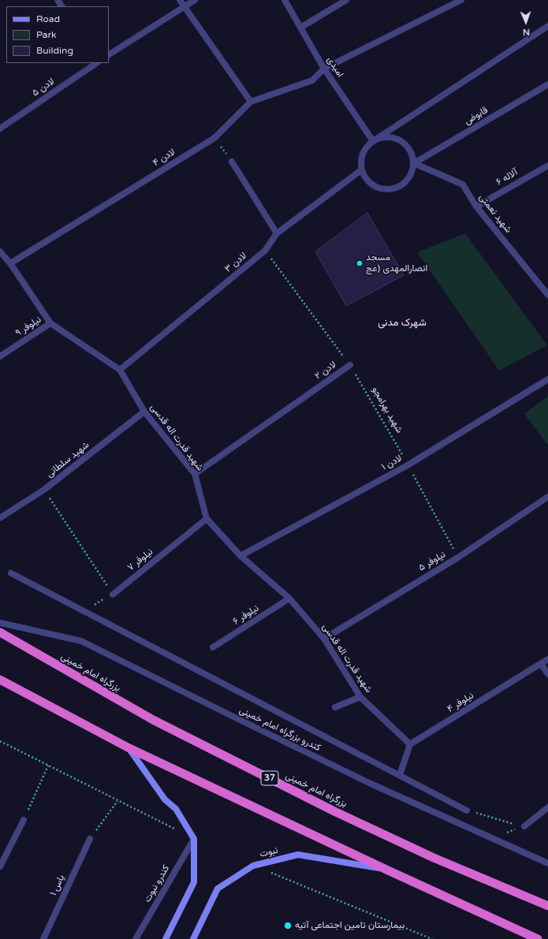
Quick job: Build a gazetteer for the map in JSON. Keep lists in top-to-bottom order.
{
  "streets": {
    "highway": ["بزرگراه امام خمینی", "37"],
    "main road": ["نبوت"],
    "street": [
      "امیدی",
      "لادن ۵",
      "قابوض",
      "لادن ۴",
      "آلاله ۶",
      "شهید نعمتی",
      "لادن ۳",
      "نیلوفر ۹",
      "لادن ۲",
      "شهید قدرت اله قدسی",
      "شهید سلطانی",
      "لادن ۱",
      "نیلوفر ۷",
      "نیلوفر ۵",
      "نیلوفر ۶",
      "نیلوفر ۴",
      "کندرو بزرگراه امام خمینی",
      "کندرو نبوت",
      "یاس ۱"
    ],
    "path": ["شهید بهرامجو"]
  },
  "crossings": [
    ["امیدی", "قابوض"],
    ["امیدی", "لادن ۴"],
    ["امیدی", "شهید نعمتی"],
    ["امیدی", "لادن ۳"],
    ["قابوض", "شهید نعمتی"],
    ["قابوض", "لادن ۳"],
    ["لادن ۴", "شهید قدرت اله قدسی"],
    ["آلاله ۶", "شهید نعمتی"],
    ["شهید نعمتی", "لادن ۳"],
    ["لادن ۳", "لادن ۲"],
    ["لادن ۳", "شهید قدرت اله قدسی"],
    ["نیلوفر ۹", "شهید قدرت اله قدسی"],
    ["لادن ۲", "شهید بهرامجو"],
    ["لادن ۲", "شهید قدرت اله قدسی"],
    ["شهید بهرامجو", "لادن ۱"],
    ["شهید بهرامجو", "نیلوفر ۵"],
    ["شهید قدرت اله قدسی", "شهید سلطانی"],
    ["شهید قدرت اله قدسی", "لادن ۱"],
    ["شهید قدرت اله قدسی", "نیلوفر ۷"],
    ["شهید قدرت اله قدسی", "نیلوفر ۵"],
    ["شهید قدرت اله قدسی", "نیلوفر ۶"],
    ["شهید قدرت اله قدسی", "نیلوفر ۴"]
  ],
  "districts": ["شهرک مدنی"],
  "places": ["مسجد انصارالمهدی (عج", "بیمارستان تامین اجتماعی آتیه"],
  "legend": ["Road", "Park", "Building"],
  "north": "bottom"
}
